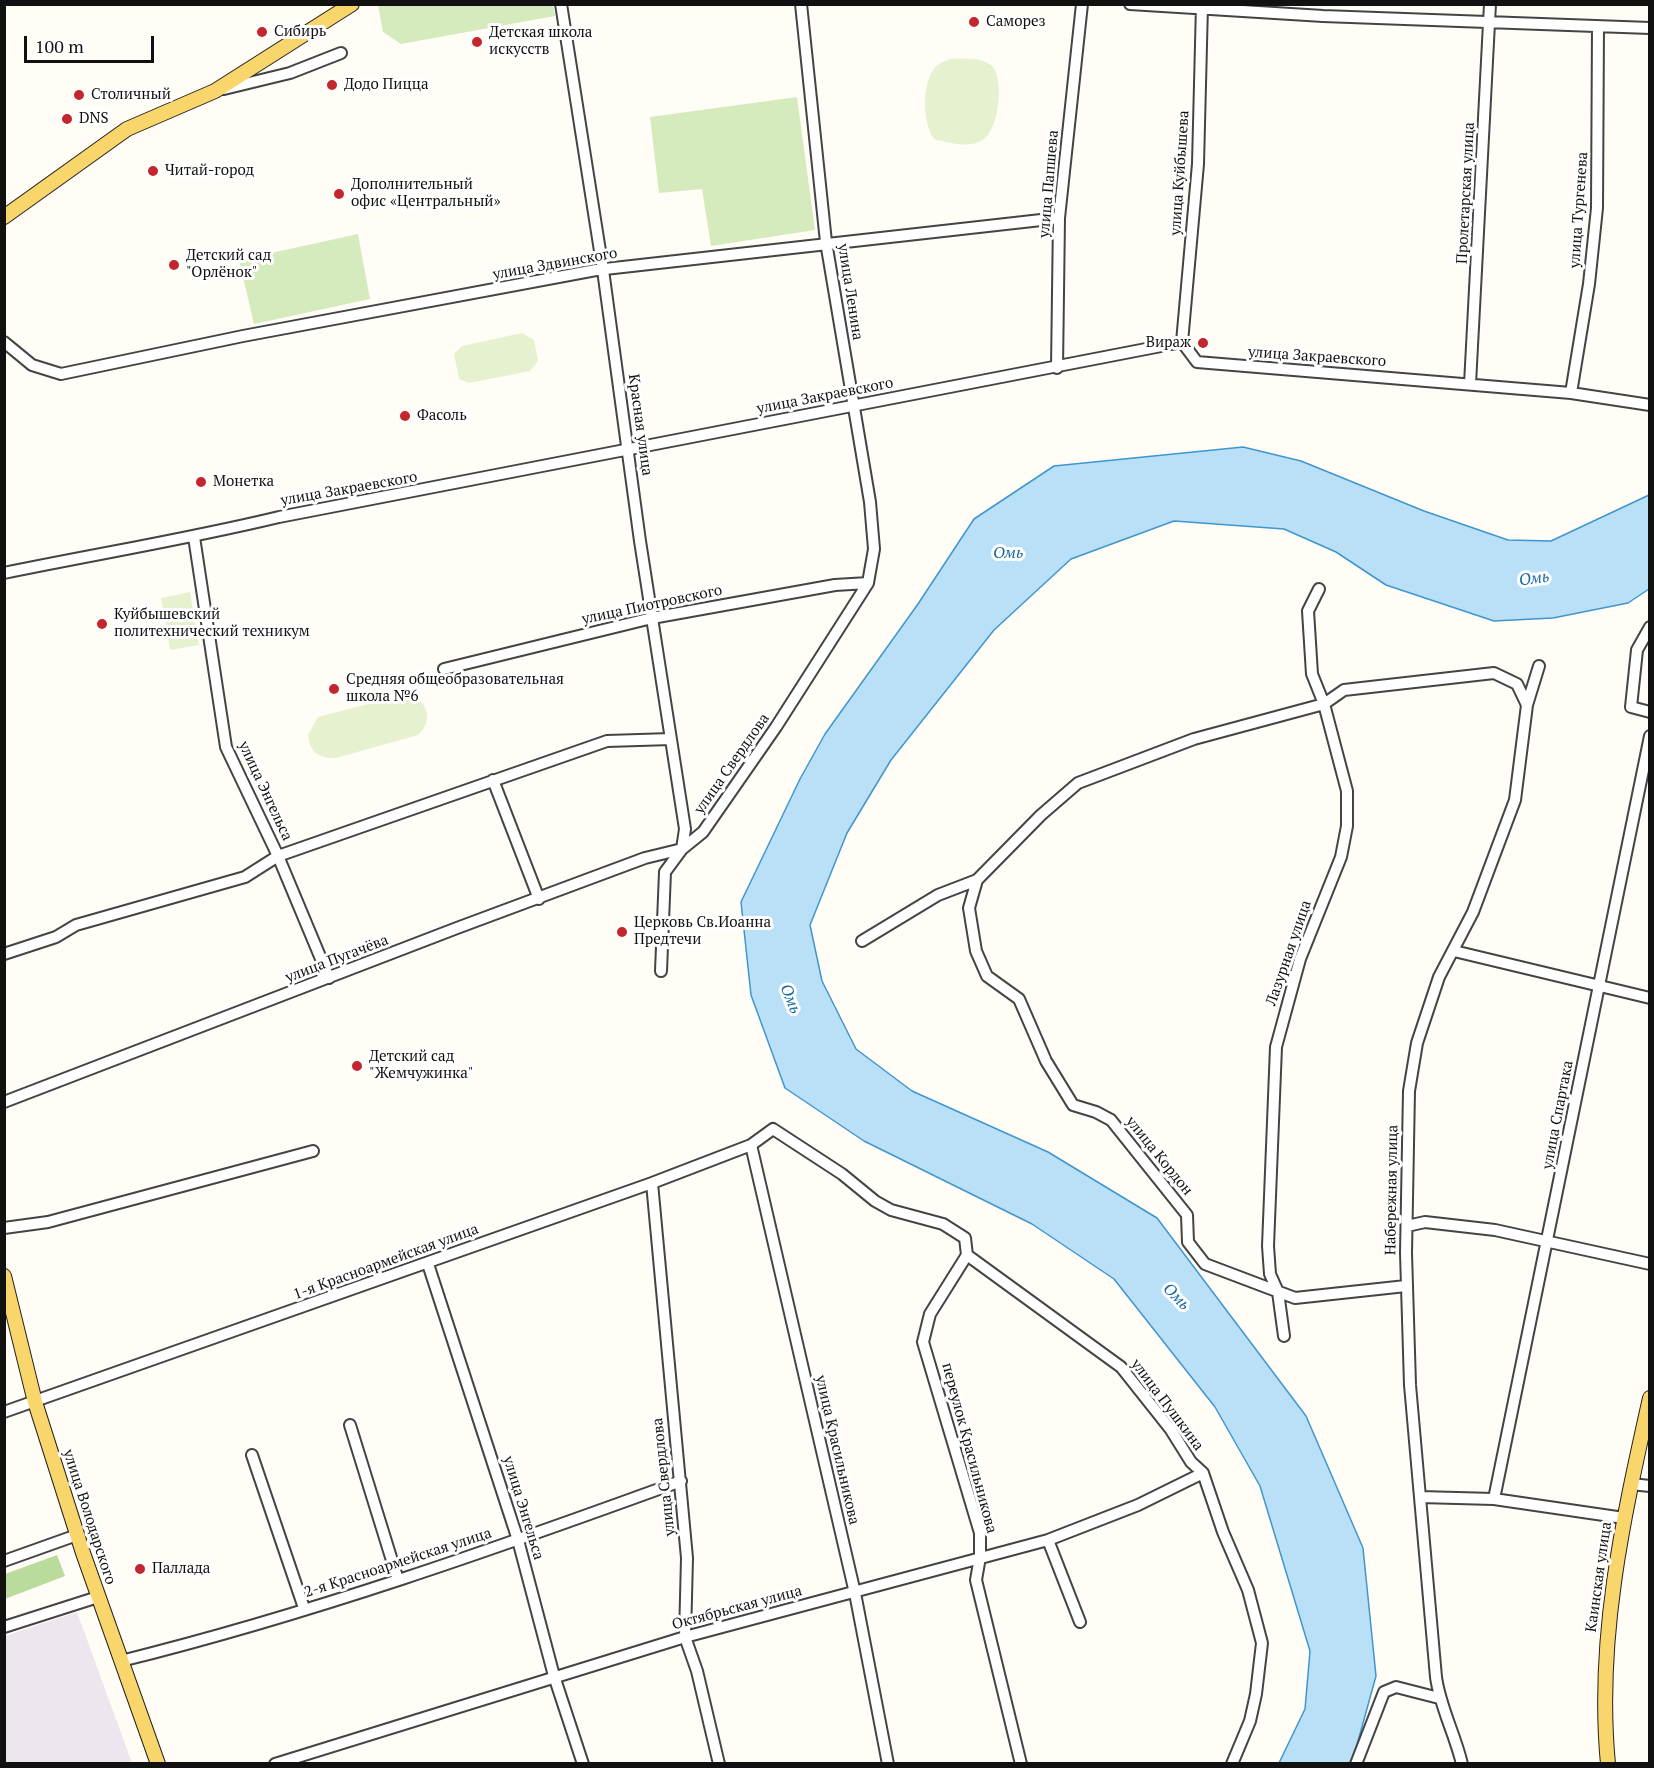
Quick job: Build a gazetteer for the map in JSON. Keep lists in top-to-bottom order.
{
  "streets": {
    "main road": ["улица Володарского", "Каинская улица"],
    "street": [
      "улица Куйбышева",
      "улица Папшева",
      "Пролетарская улица",
      "улица Тургенева",
      "улица Здвинского",
      "улица Ленина",
      "улица Закраевского",
      "Красная улица",
      "улица Пиотровского",
      "улица Свердлова",
      "улица Энгельса",
      "Лазурная улица",
      "улица Пугачёва",
      "улица Спартака",
      "улица Кордон",
      "Набережная улица",
      "1-я Красноармейская улица",
      "улица Пушкина",
      "переулок Красильникова",
      "улица Красильникова",
      "2-я Красноармейская улица",
      "Октябрьская улица"
    ]
  },
  "crossings": [
    ["улица Куйбышева", "улица Закраевского"],
    ["улица Папшева", "улица Здвинского"],
    ["улица Папшева", "улица Закраевского"],
    ["Пролетарская улица", "улица Закраевского"],
    ["улица Тургенева", "улица Закраевского"],
    ["улица Здвинского", "улица Ленина"],
    ["улица Здвинского", "Красная улица"],
    ["улица Ленина", "улица Закраевского"],
    ["улица Ленина", "улица Пиотровского"],
    ["улица Ленина", "улица Свердлова"],
    ["улица Закраевского", "Красная улица"],
    ["улица Закраевского", "улица Энгельса"],
    ["Красная улица", "улица Пиотровского"],
    ["Красная улица", "улица Свердлова"],
    ["Красная улица", "улица Пугачёва"],
    ["улица Пиотровского", "улица Свердлова"],
    ["улица Свердлова", "улица Пугачёва"],
    ["улица Свердлова", "1-я Красноармейская улица"],
    ["улица Свердлова", "2-я Красноармейская улица"],
    ["улица Свердлова", "Октябрьская улица"],
    ["улица Энгельса", "улица Пугачёва"],
    ["улица Энгельса", "1-я Красноармейская улица"],
    ["улица Энгельса", "2-я Красноармейская улица"],
    ["улица Энгельса", "Октябрьская улица"],
    ["Лазурная улица", "улица Кордон"],
    ["улица Кордон", "Набережная улица"],
    ["1-я Красноармейская улица", "улица Пушкина"],
    ["1-я Красноармейская улица", "улица Красильникова"],
    ["1-я Красноармейская улица", "улица Володарского"],
    ["улица Пушкина", "переулок Красильникова"],
    ["улица Пушкина", "Октябрьская улица"],
    ["переулок Красильникова", "Октябрьская улица"],
    ["улица Красильникова", "Октябрьская улица"],
    ["улица Володарского", "2-я Красноармейская улица"]
  ],
  "water": ["Омь"],
  "places": [
    "Саморез",
    "Сибирь",
    "Детская школа искусств",
    "Додо Пицца",
    "Столичный",
    "DNS",
    "Читай-город",
    "Дополнительный офис «Центральный»",
    "Детский сад \"Орлёнок\"",
    "Вираж",
    "Фасоль",
    "Монетка",
    "Куйбышевский политехнический техникум",
    "Средняя общеобразовательная школа №6",
    "Церковь Св.Иоанна Предтечи",
    "Детский сад \"Жемчужинка\"",
    "Паллада"
  ],
  "scale_bar": "100 m"
}
